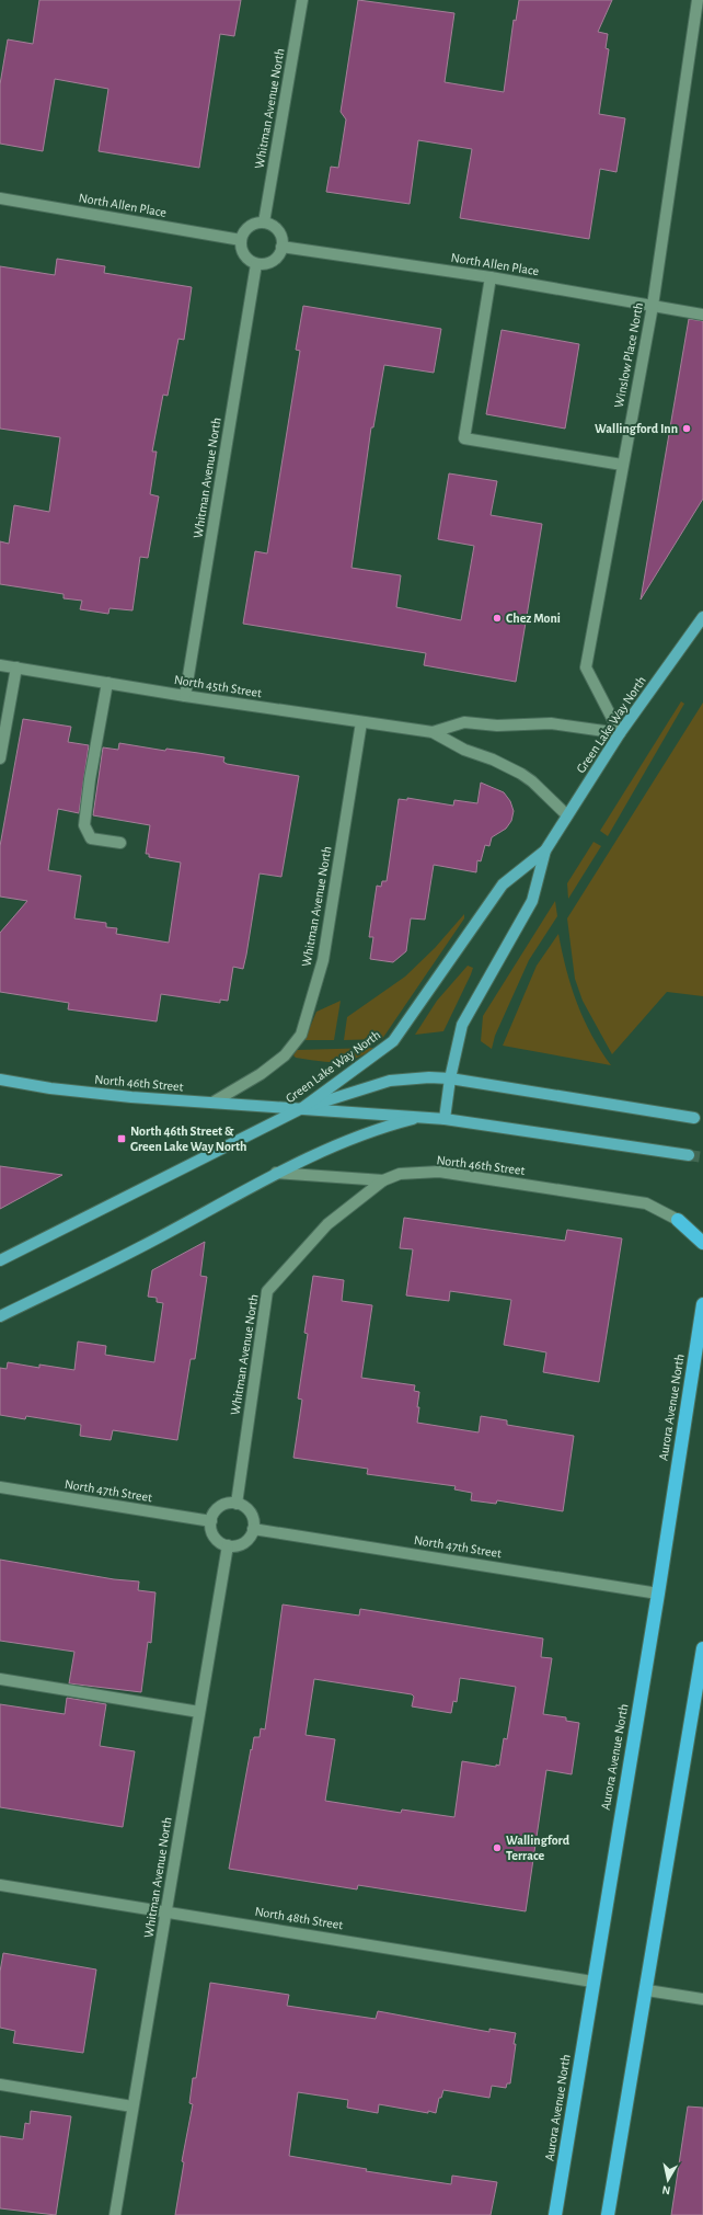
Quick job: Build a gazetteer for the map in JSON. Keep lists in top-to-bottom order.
{
  "streets": {
    "highway": ["Aurora Avenue North"],
    "main road": ["Green Lake Way North", "North 46th Street"],
    "street": [
      "Whitman Avenue North",
      "North Allen Place",
      "Winslow Place North",
      "North 45th Street",
      "North 47th Street",
      "North 48th Street"
    ]
  },
  "crossings": [
    ["Whitman Avenue North", "North Allen Place"],
    ["Whitman Avenue North", "North 45th Street"],
    ["Whitman Avenue North", "North 46th Street"],
    ["Whitman Avenue North", "North 47th Street"],
    ["Whitman Avenue North", "North 48th Street"],
    ["North Allen Place", "Winslow Place North"],
    ["Winslow Place North", "North 45th Street"],
    ["Winslow Place North", "Green Lake Way North"],
    ["North 45th Street", "Green Lake Way North"],
    ["Green Lake Way North", "North 46th Street"],
    ["Aurora Avenue North", "North 47th Street"],
    ["Aurora Avenue North", "North 48th Street"]
  ],
  "places": {
    "other": ["Wallingford Inn", "Chez Moni", "Wallingford Terrace"],
    "transit": ["North 46th Street & Green Lake Way North"]
  },
  "north": "bottom"
}
